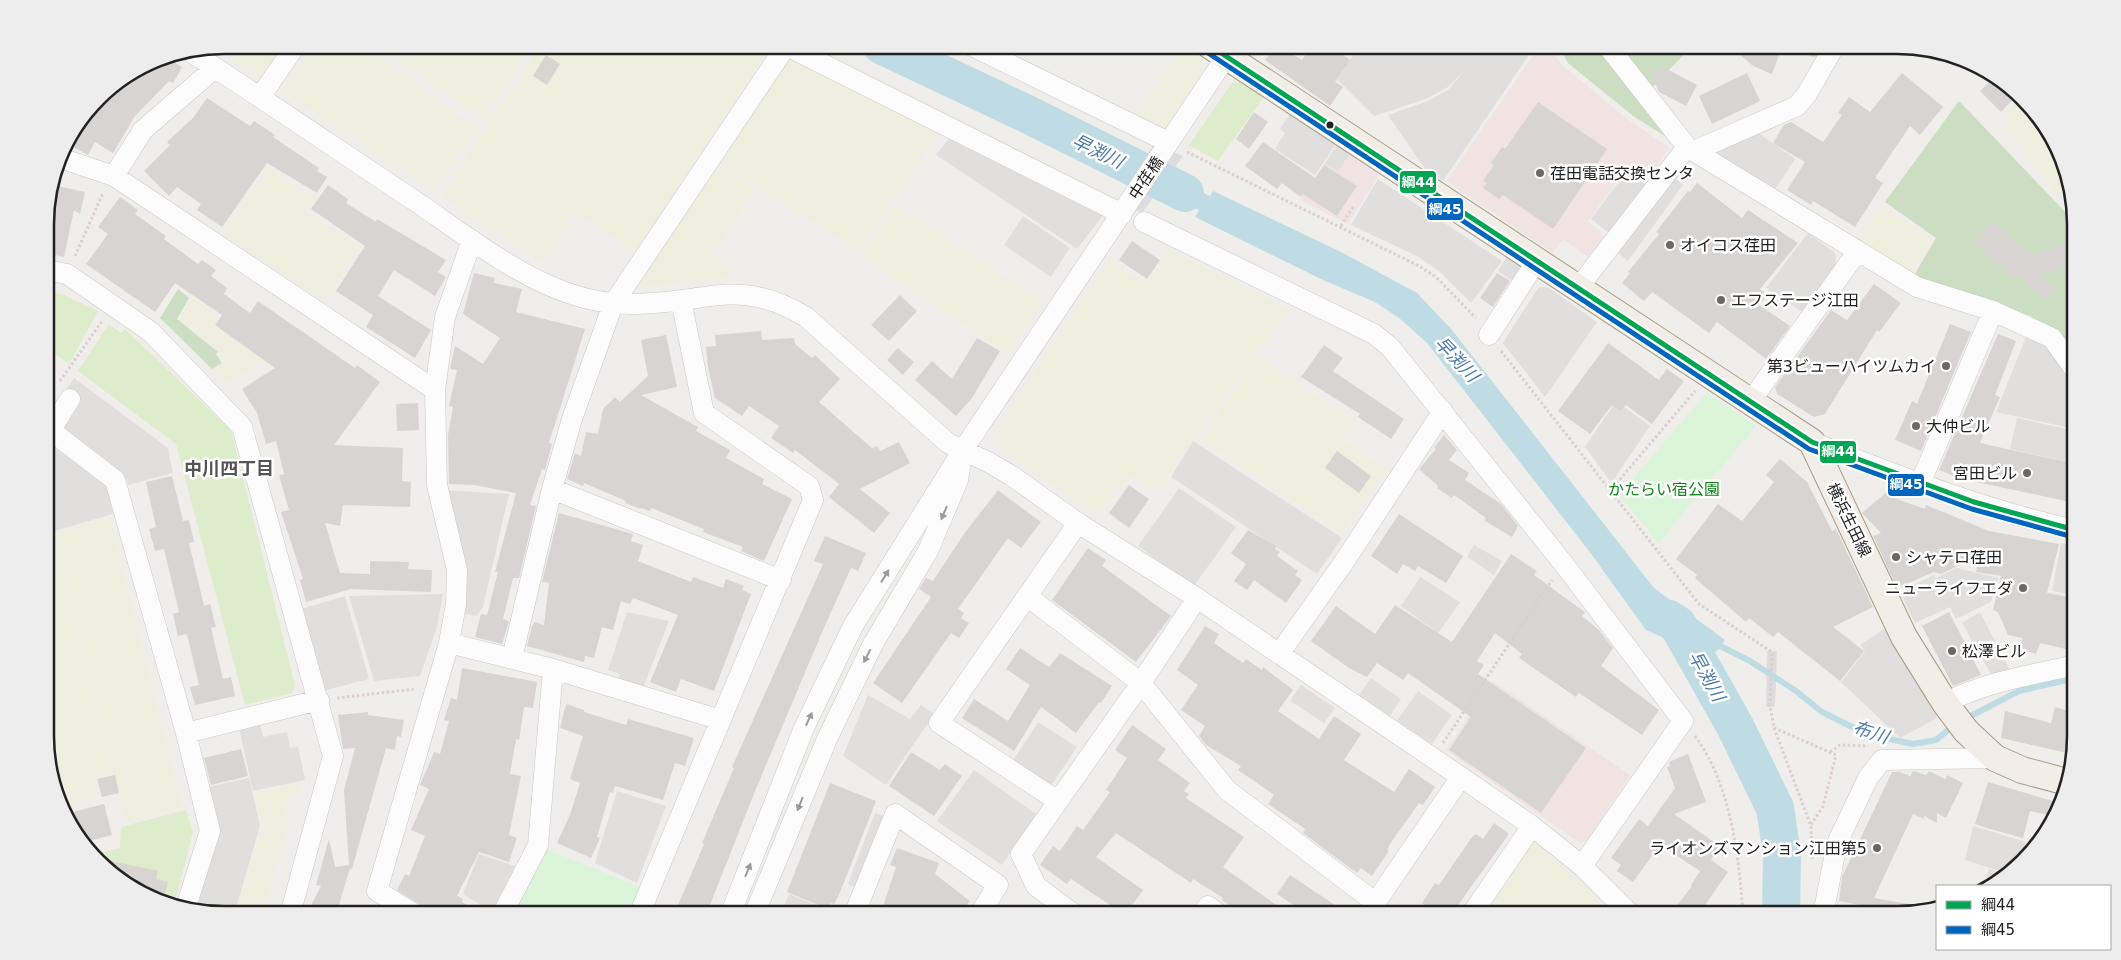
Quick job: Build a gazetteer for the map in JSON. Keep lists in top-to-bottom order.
{
  "streets": {
    "main road": ["横浜生田線"],
    "street": ["中荏橋"]
  },
  "districts": ["中川四丁目"],
  "water": ["早渕川", "布川"],
  "parks": ["かたらい宿公園"],
  "places": [
    "荏田電話交換センタ",
    "オイコス荏田",
    "エフステージ江田",
    "第3ビューハイツムカイ",
    "大仲ビル",
    "宮田ビル",
    "シャテロ荏田",
    "ニューライフエダ",
    "松澤ビル",
    "ライオンズマンション江田第5"
  ],
  "lines": ["transit line 綱44", "transit line 綱45"],
  "legend": ["綱44", "綱45"]
}
